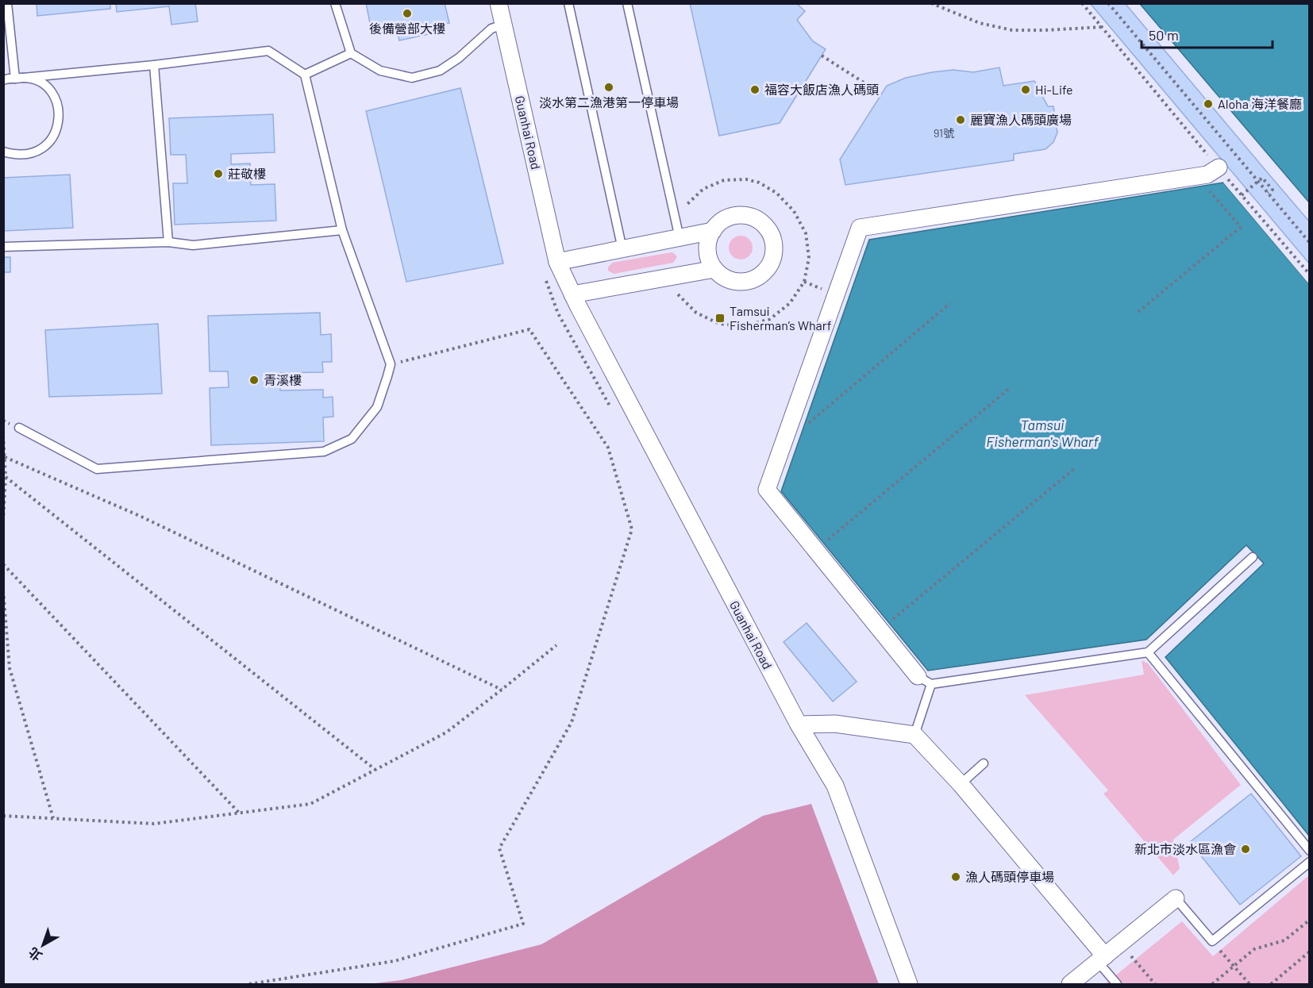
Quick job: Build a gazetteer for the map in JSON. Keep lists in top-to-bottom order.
{
  "streets": {
    "street": ["Guanhai Road"]
  },
  "water": ["Tamsui Fisherman's Wharf"],
  "places": {
    "other": [
      "後備營部大樓",
      "淡水第二漁港第一停車場",
      "福容大飯店漁人碼頭",
      "Hi-Life",
      "Aloha 海洋餐廳",
      "麗寶漁人碼頭廣場",
      "莊敬樓",
      "青溪樓",
      "新北市淡水區漁會",
      "漁人碼頭停車場"
    ],
    "transit": ["Tamsui Fisherman’s Wharf"]
  },
  "house_numbers": ["91號"],
  "scale_bar": "50 m",
  "north": "bottom left"
}
